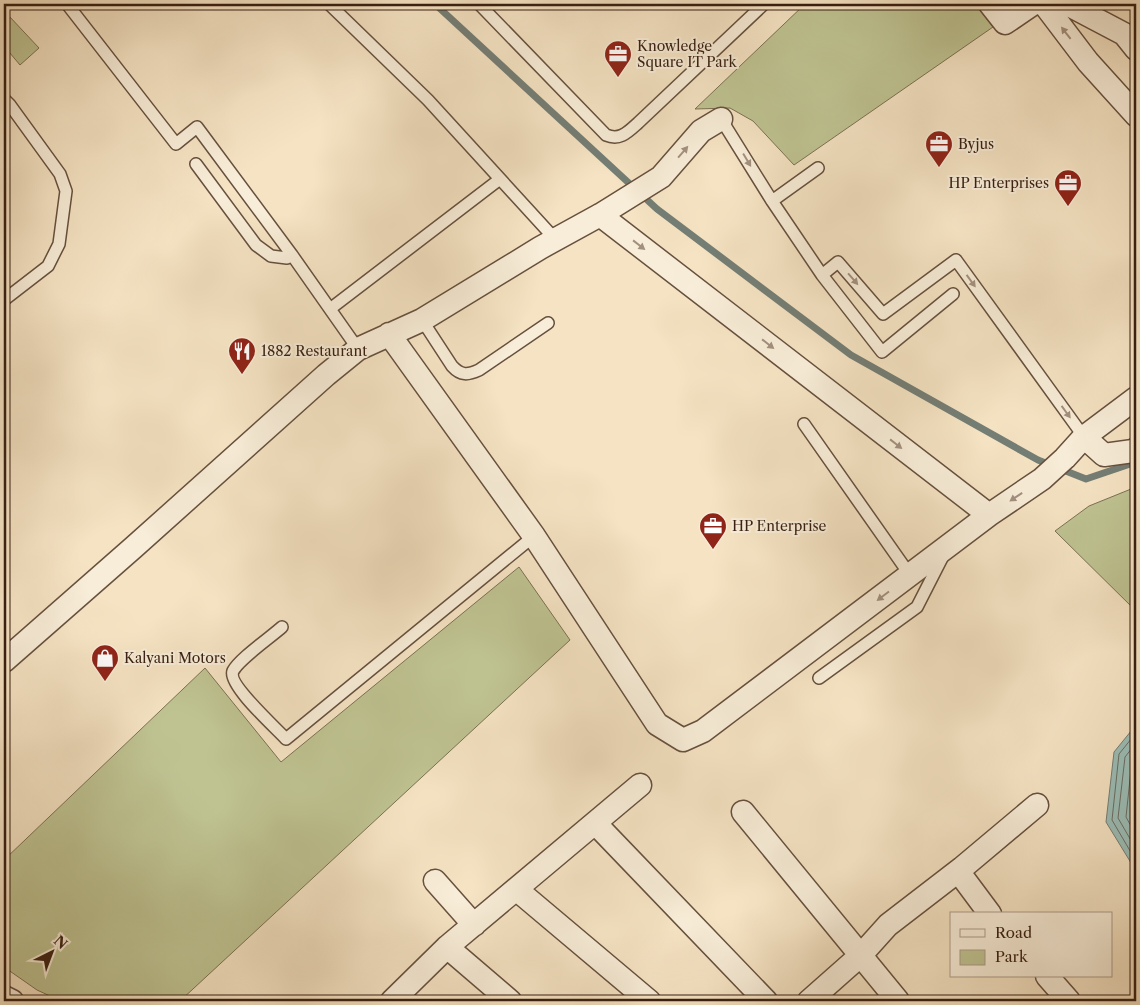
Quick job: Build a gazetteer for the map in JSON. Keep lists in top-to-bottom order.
{
  "places": {
    "office": [
      "Knowledge Square IT Park",
      "Byjus",
      "HP Enterprises",
      "HP Enterprise"
    ],
    "restaurant": ["1882 Restaurant"],
    "shop": ["Kalyani Motors"]
  },
  "legend": ["Road", "Park"],
  "north": "top right"
}
